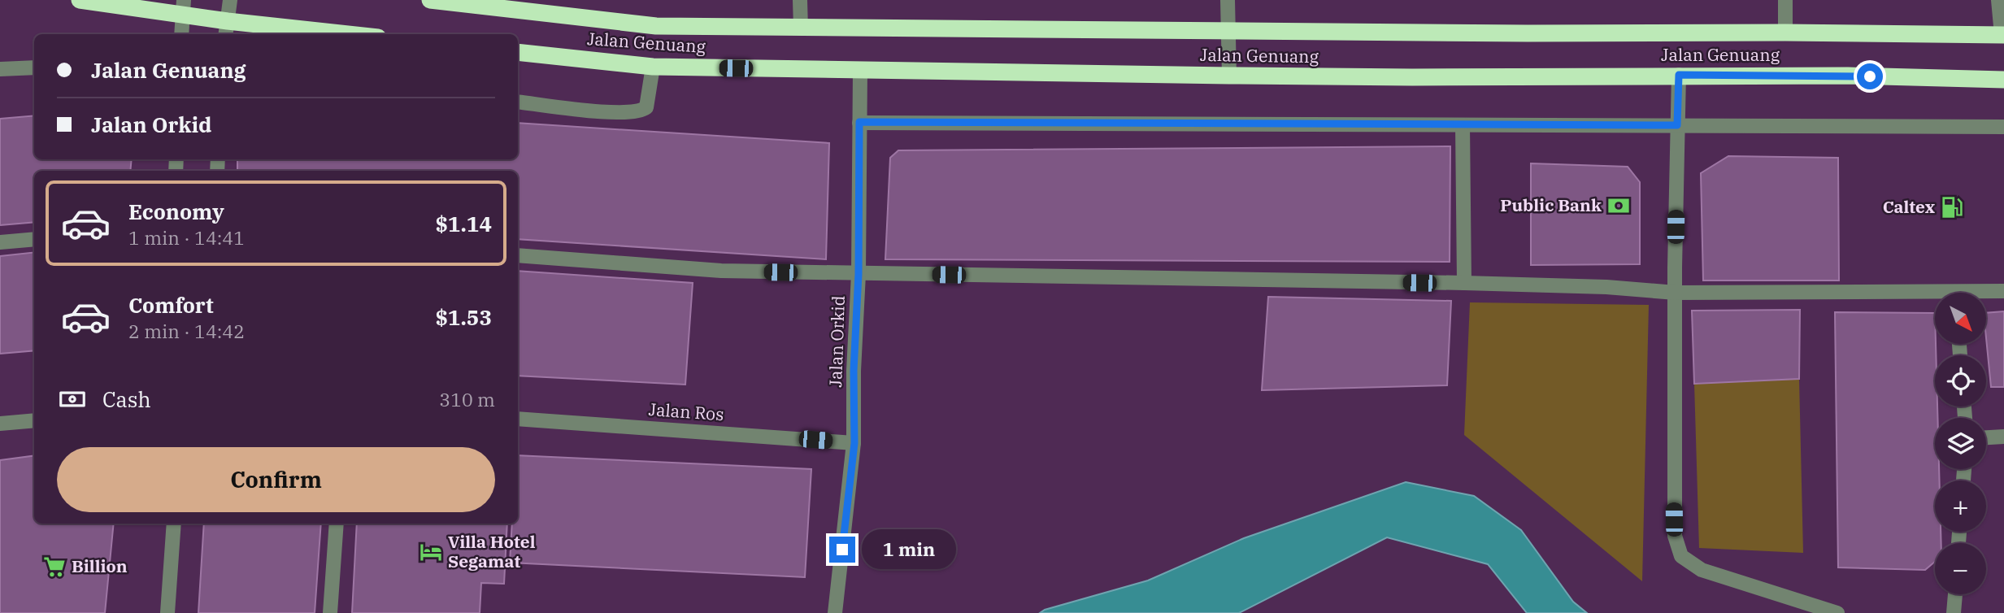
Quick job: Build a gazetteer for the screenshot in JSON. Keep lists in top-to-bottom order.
{
  "streets": {
    "highway": ["Jalan Genuang"],
    "street": ["Jalan Orkid", "Jalan Ros"]
  },
  "crossings": [
    ["Jalan Genuang", "Jalan Orkid"],
    ["Jalan Orkid", "Jalan Ros"]
  ],
  "places": {
    "bank": ["Public Bank"],
    "fuel station": ["Caltex"],
    "hotel": ["Villa Hotel Segamat"],
    "supermarket": ["Billion"]
  },
  "north": "bottom right",
  "page": {
    "banner": ["Jalan Genuang", "Jalan Orkid"],
    "list": [
      {
        "name": "Economy",
        "note": "1 min · 14:41",
        "value": "$1.14"
      },
      {
        "name": "Comfort",
        "note": "2 min · 14:42",
        "value": "$1.53"
      }
    ],
    "map_buttons": ["+", "−"],
    "pay": ["Cash", "310 m"],
    "buttons": "Confirm",
    "bubble": "1 min"
  }
}
